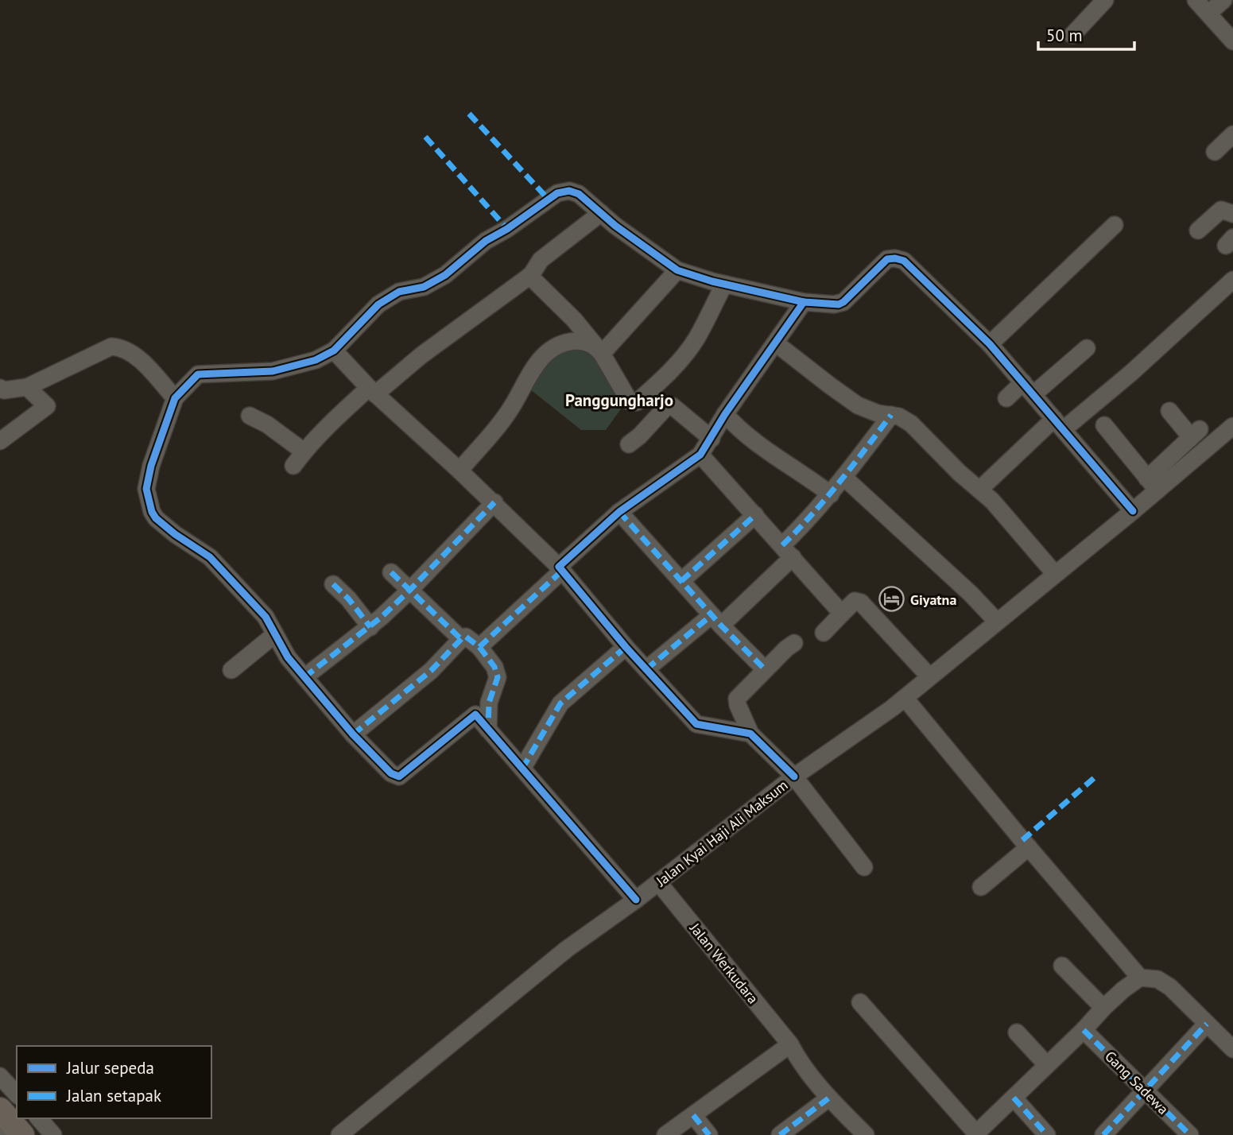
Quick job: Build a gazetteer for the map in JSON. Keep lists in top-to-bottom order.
{
  "streets": {
    "street": ["Jalan Kyai Haji Ali Maksum", "Jalan Werkudara", "Gang Sadewa"]
  },
  "crossings": [
    ["Jalan Kyai Haji Ali Maksum", "Jalan Werkudara"]
  ],
  "districts": ["Panggungharjo"],
  "places": {
    "hotel": ["Giyatna"]
  },
  "legend": ["Jalur sepeda", "Jalan setapak"],
  "scale_bar": "50 m"
}
